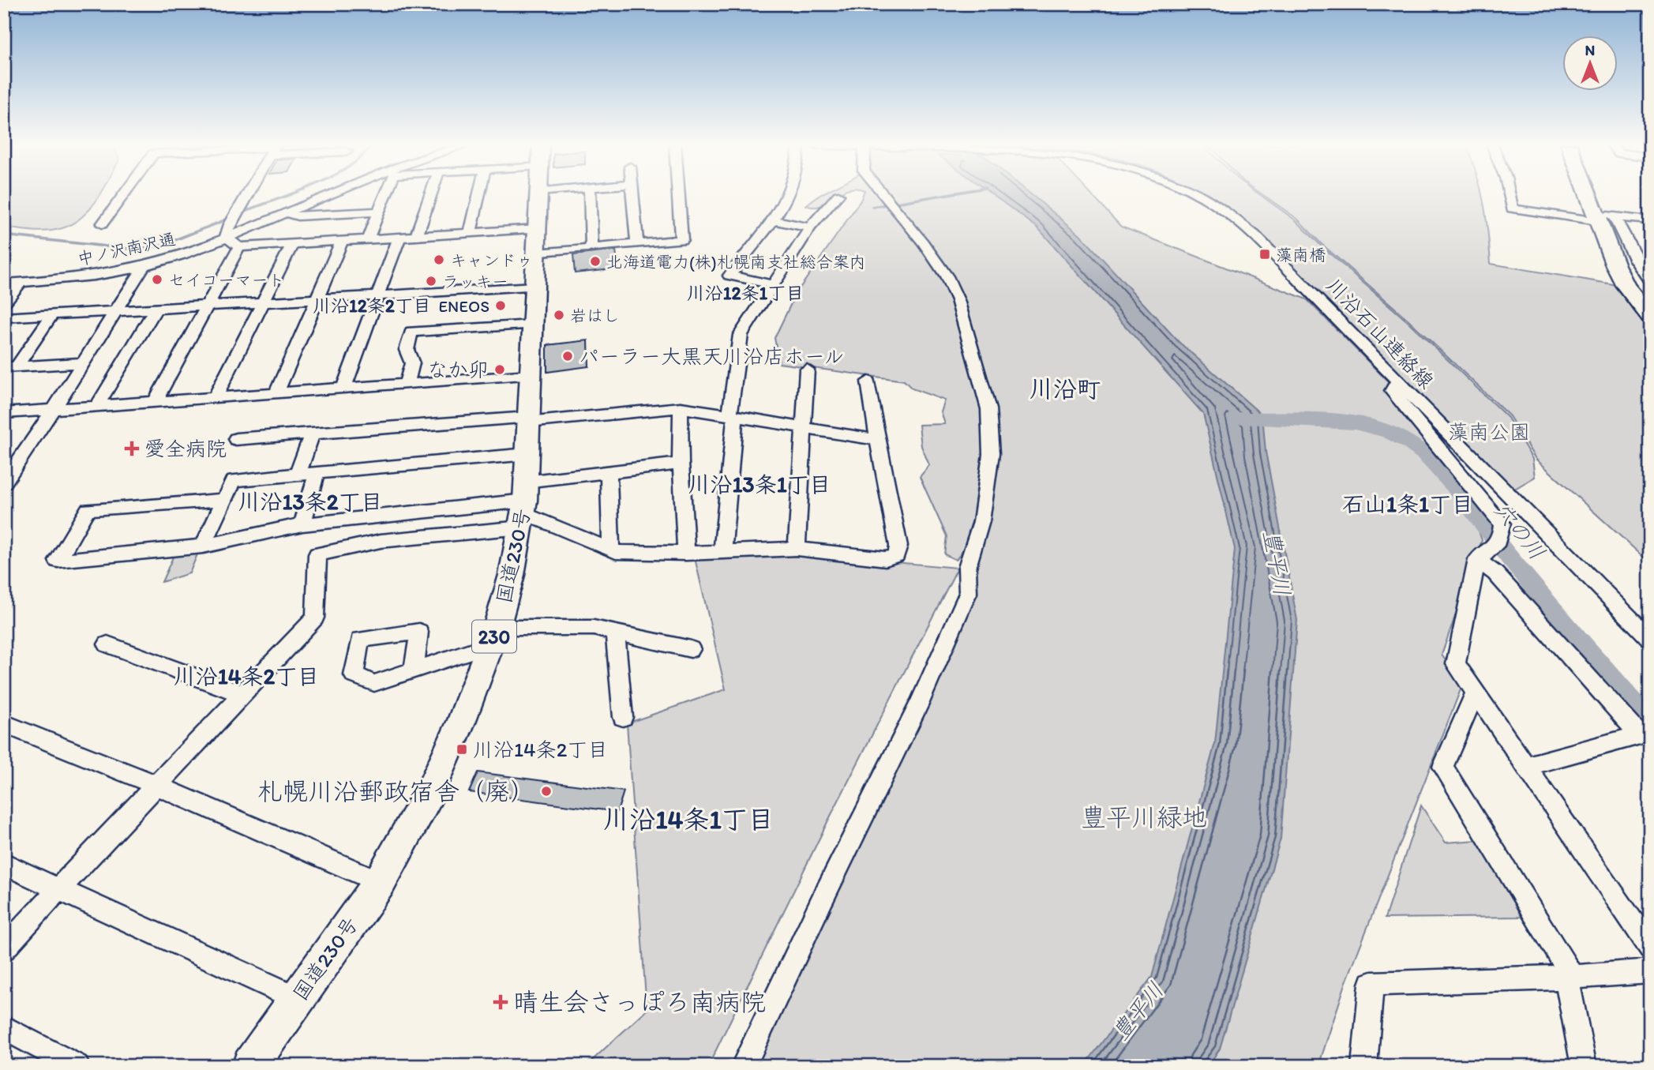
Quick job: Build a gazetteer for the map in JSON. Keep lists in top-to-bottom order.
{
  "streets": {
    "highway": ["国道230号", "230"],
    "street": ["中ノ沢南沢通", "川沿石山連絡線"]
  },
  "districts": [
    "川沿12条1丁目",
    "川沿12条2丁目",
    "川沿町",
    "川沿13条1丁目",
    "川沿13条2丁目",
    "石山1条1丁目",
    "川沿14条2丁目",
    "川沿14条1丁目"
  ],
  "water": ["穴の川", "豊平川"],
  "parks": ["藻南公園", "豊平川緑地"],
  "places": {
    "transit": ["藻南橋", "川沿14条2丁目"],
    "other": [
      "キャンドゥ",
      "北海道電力(株)札幌南支社総合案内",
      "セイコーマート",
      "ラッキー",
      "ENEOS",
      "岩はし",
      "パーラー大黒天川沿店ホール",
      "なか卯",
      "札幌川沿郵政宿舎（廃）"
    ],
    "health": ["愛全病院", "晴生会さっぽろ南病院"]
  },
  "north": "top"
}
